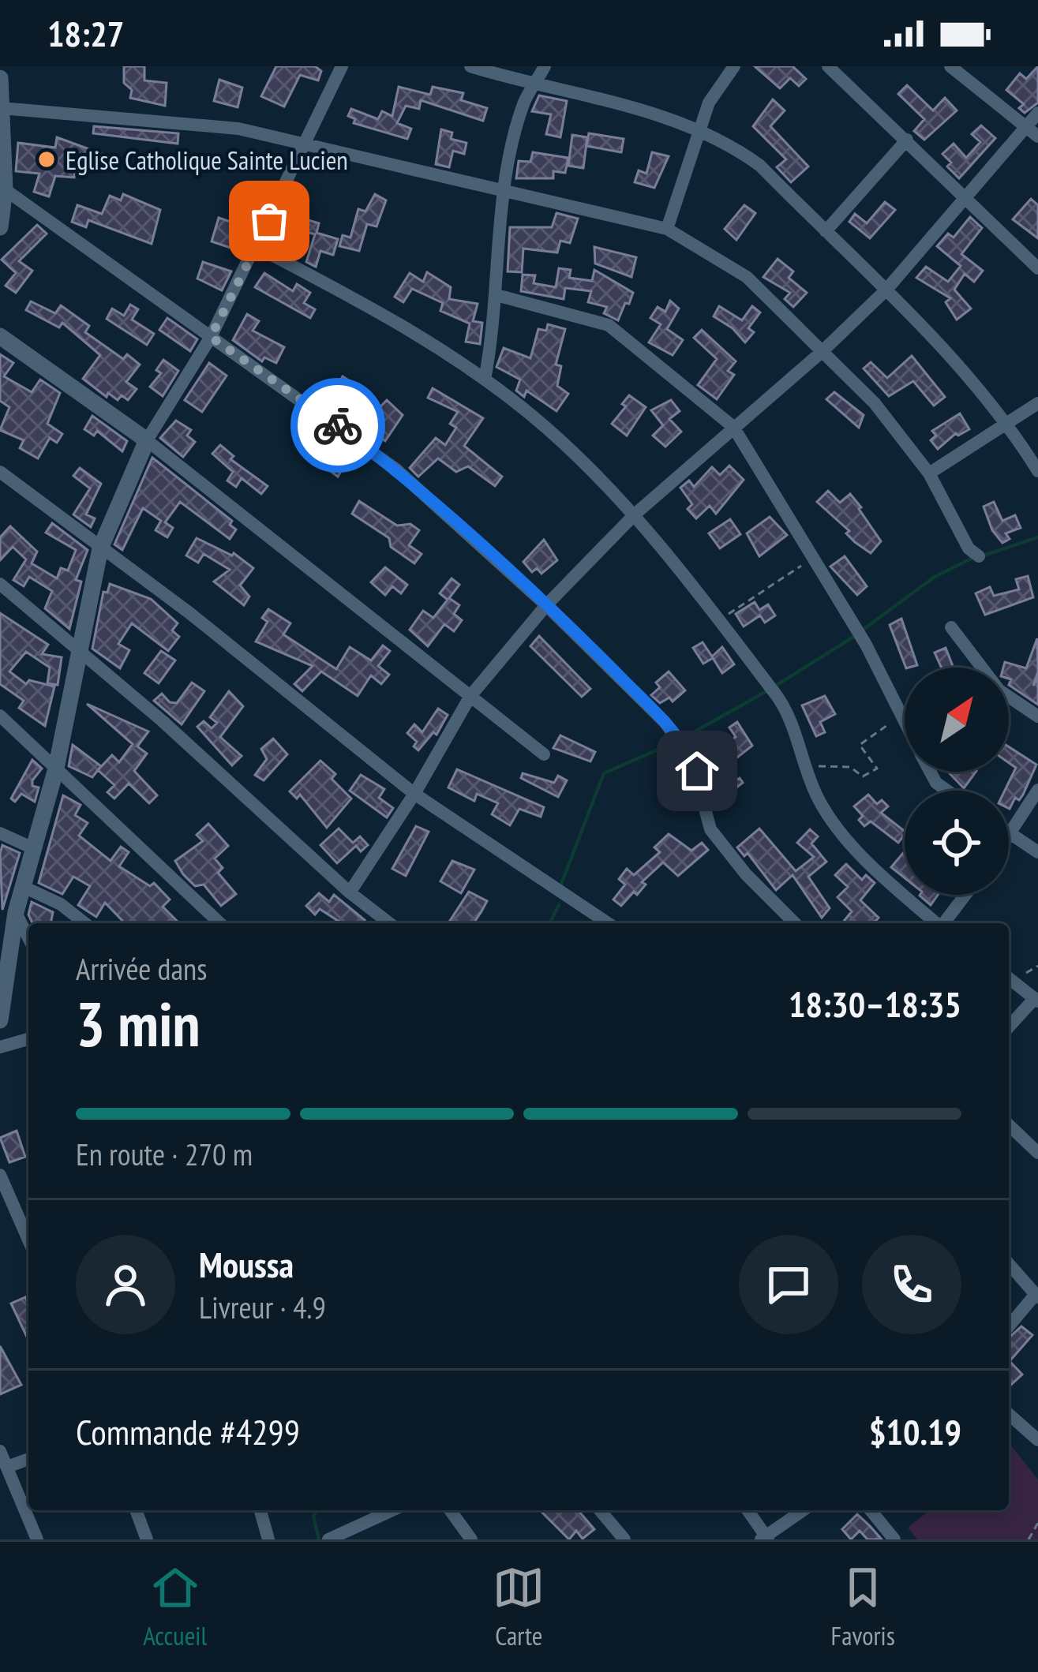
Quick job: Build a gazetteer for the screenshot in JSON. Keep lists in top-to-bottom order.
{
  "places": ["Eglise Catholique Sainte Lucien"],
  "north": "top right",
  "page": {
    "status": "18:27",
    "heading": ["3 min", "Arrivée dans", "18:30–18:35"],
    "panel": [
      "Moussa",
      "Livreur · 4.9",
      "Commande #4299",
      "$10.19"
    ],
    "bar": "En route · 270 m",
    "tabs": ["Accueil", "Carte", "Favoris"]
  }
}
